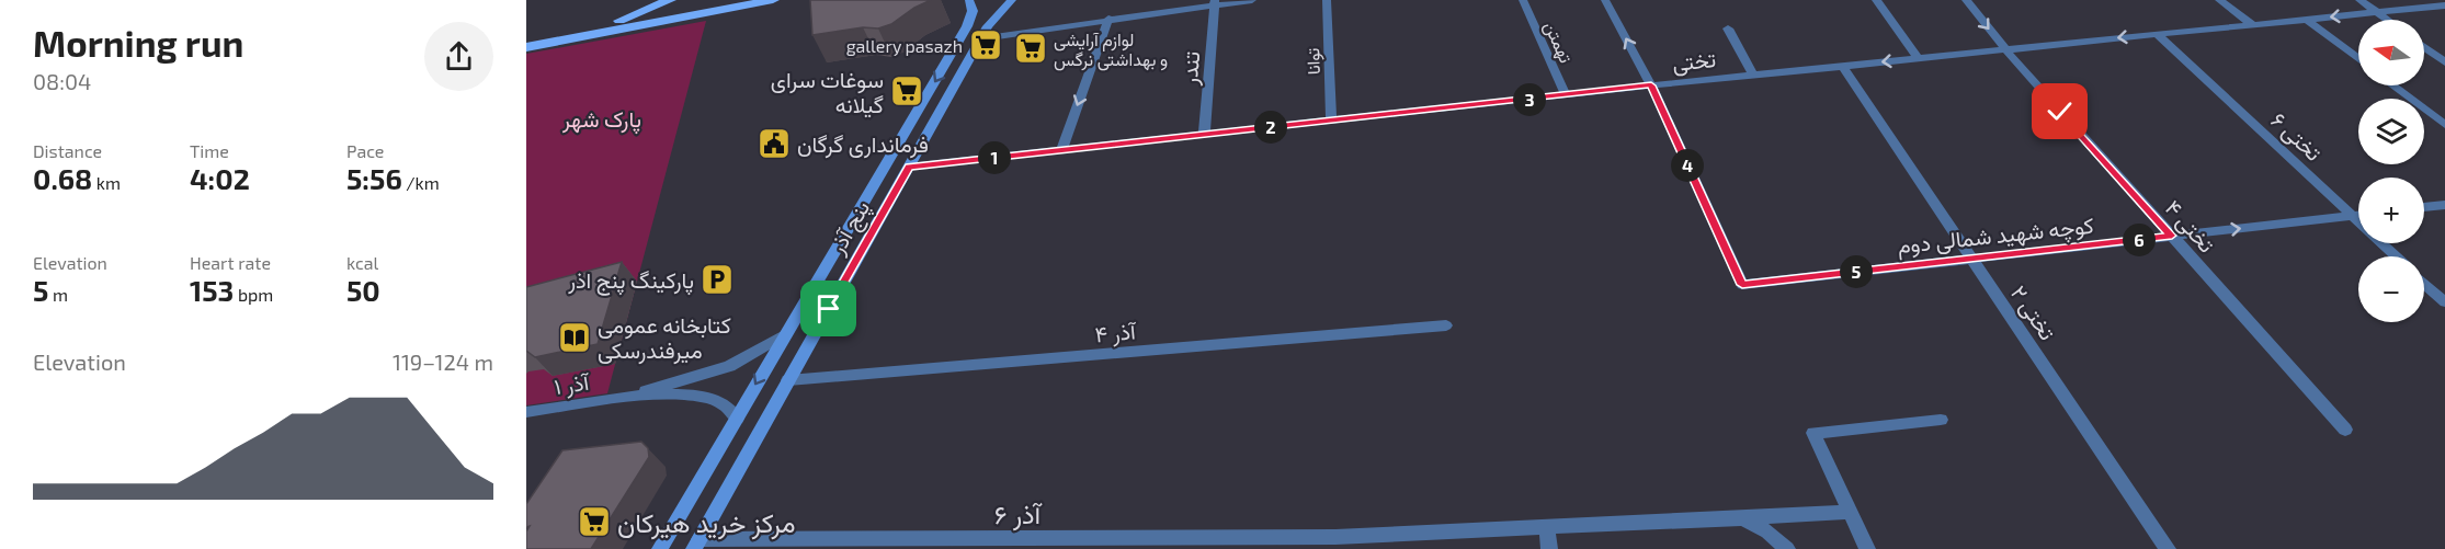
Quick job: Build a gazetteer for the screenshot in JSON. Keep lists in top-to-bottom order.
{
  "streets": {
    "main road": ["پنج آذر"],
    "street": [
      "تهمتن",
      "تختی",
      "توانا",
      "تندر",
      "تختی ۶",
      "تختی ۴",
      "کوچه شهید شمالی دوم",
      "تختی ۲",
      "آذر ۴",
      "۱ آذر",
      "آذر ۶"
    ]
  },
  "crossings": [
    ["تهمتن", "تختی"],
    ["تختی", "توانا"],
    ["تختی", "تندر"],
    ["تختی", "تختی ۶"],
    ["تختی", "تختی ۴"],
    ["تختی", "پنج آذر"],
    ["تختی", "کوچه شهید شمالی دوم"],
    ["تختی", "تختی ۲"],
    ["تختی ۶", "کوچه شهید شمالی دوم"],
    ["تختی ۴", "کوچه شهید شمالی دوم"],
    ["پنج آذر", "آذر ۴"],
    ["پنج آذر", "آذر ۶"],
    ["کوچه شهید شمالی دوم", "تختی ۲"]
  ],
  "parks": ["پارک شهر"],
  "places": {
    "supermarket": [
      "gallery pasazh",
      "لوازم آرایشی و بهداشتی نرگس",
      "سوغات سرای گیلانه",
      "مرکز خرید هیرکان"
    ],
    "public building": ["فرمانداری گرگان"],
    "parking": ["پارکینگ پنج اذر"],
    "library": ["کتابخانه عمومی میرفندرسکی"]
  },
  "north": "left",
  "page": {
    "heading": ["Morning run", "08:04"],
    "map_buttons": ["+", "−"],
    "pins": [
      "3",
      "2",
      "1",
      "4",
      "6",
      "5"
    ],
    "stats": [
      ["Distance", "0.68 km"],
      ["Time", "4:02"],
      ["Pace", "5:56 /km"],
      ["Elevation", "5 m"],
      ["Heart rate", "153 bpm"],
      ["kcal", "50"]
    ],
    "chart": ["Elevation", "119–124 m"]
  }
}
